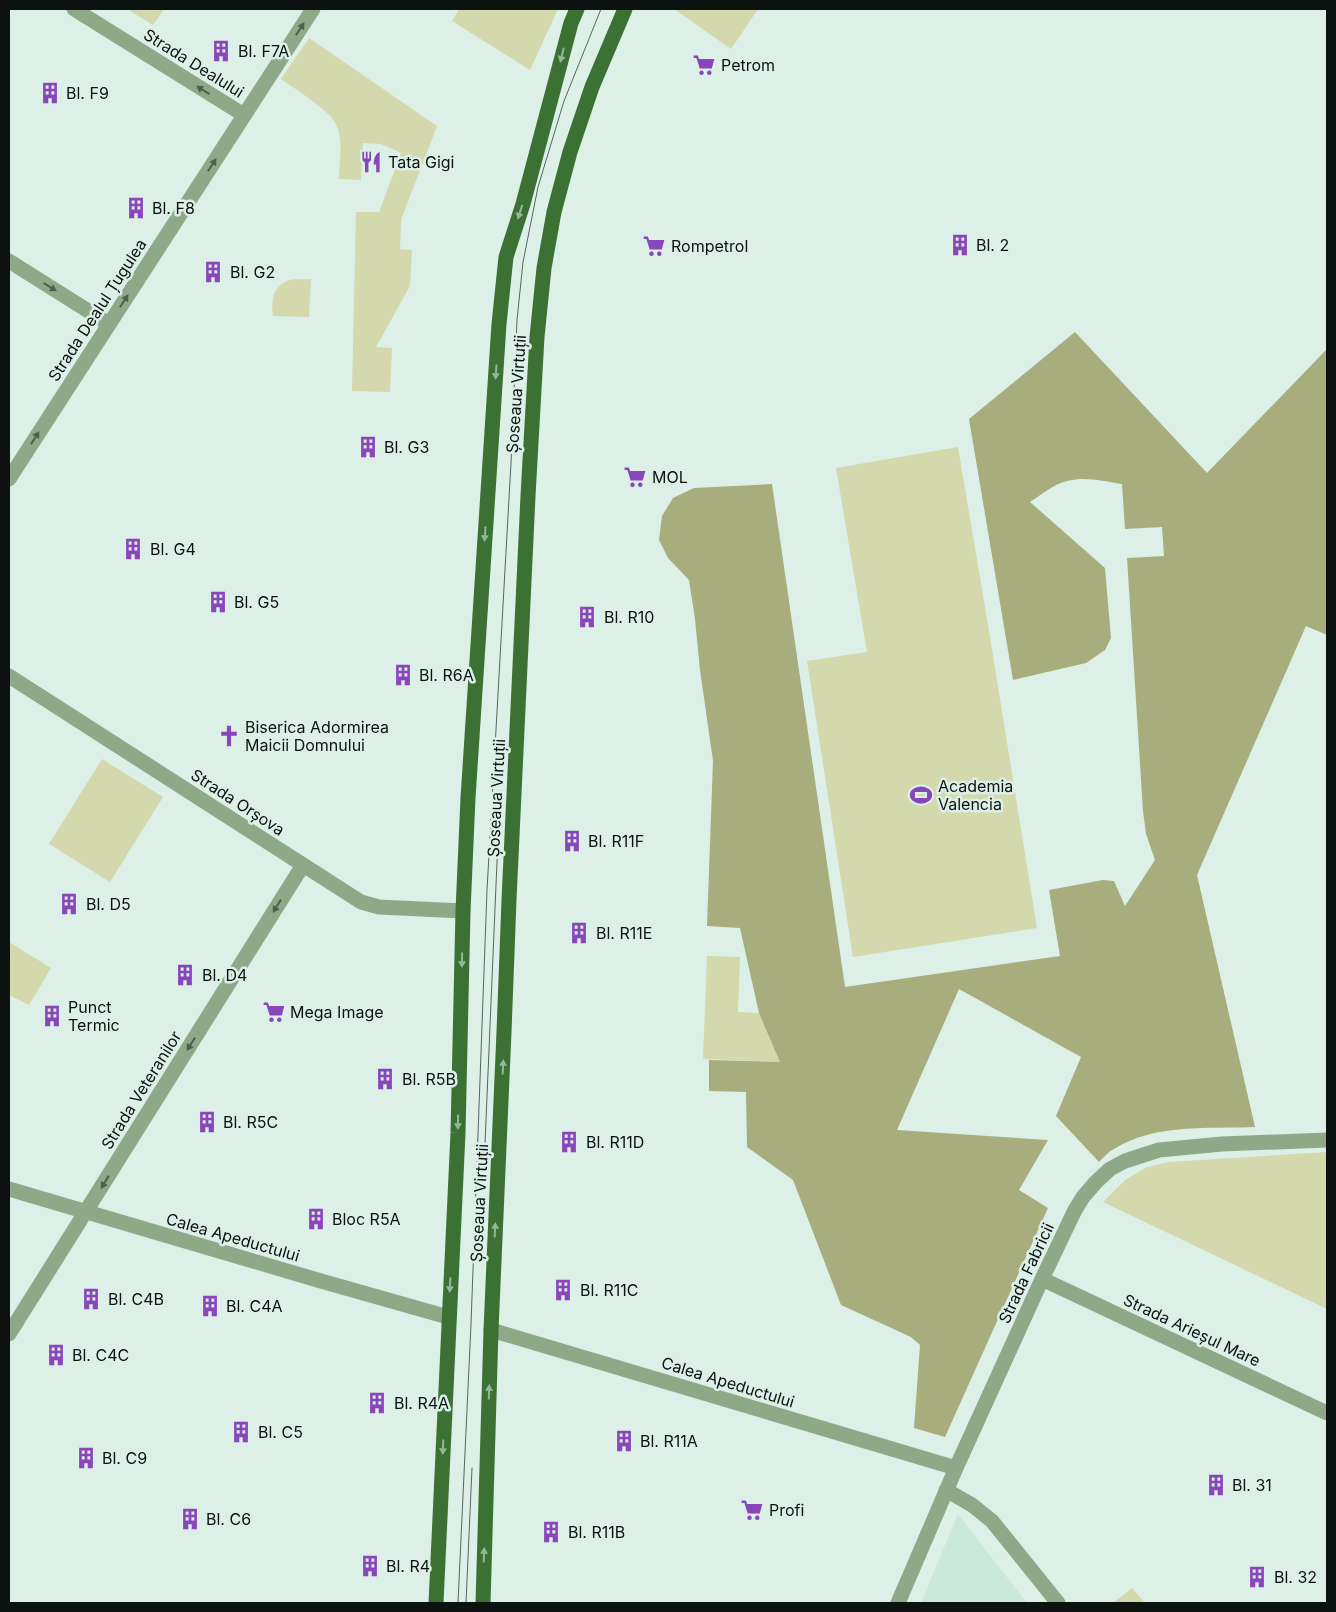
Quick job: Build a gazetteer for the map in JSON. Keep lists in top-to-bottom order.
{
  "streets": {
    "main road": ["Șoseaua Virtuții"],
    "street": [
      "Strada Dealului",
      "Strada Dealul Țugulea",
      "Strada Orșova",
      "Strada Veteranilor",
      "Calea Apeductului",
      "Strada Fabricii",
      "Strada Arieșul Mare"
    ]
  },
  "crossings": [
    ["Strada Dealului", "Strada Dealul Țugulea"],
    ["Șoseaua Virtuții", "Strada Orșova"],
    ["Șoseaua Virtuții", "Calea Apeductului"],
    ["Strada Orșova", "Strada Veteranilor"],
    ["Strada Veteranilor", "Calea Apeductului"],
    ["Calea Apeductului", "Strada Fabricii"],
    ["Strada Fabricii", "Strada Arieșul Mare"]
  ],
  "one_way": ["Strada Dealului", "Strada Dealul Țugulea", "Strada Veteranilor"],
  "places": {
    "building": [
      "Bl. F7A",
      "Bl. F9",
      "Bl. F8",
      "Bl. 2",
      "Bl. G2",
      "Bl. G3",
      "Bl. G4",
      "Bl. G5",
      "Bl. R10",
      "Bl. R6A",
      "Bl. R11F",
      "Bl. D5",
      "Bl. R11E",
      "Bl. D4",
      "Punct Termic",
      "Bl. R5B",
      "Bl. R5C",
      "Bl. R11D",
      "Bloc R5A",
      "Bl. R11C",
      "Bl. C4B",
      "Bl. C4A",
      "Bl. C4C",
      "Bl. R4A",
      "Bl. C5",
      "Bl. R11A",
      "Bl. C9",
      "Bl. 31",
      "Bl. C6",
      "Bl. R11B",
      "Bl. R4",
      "Bl. 32"
    ],
    "supermarket": [
      "Petrom",
      "Rompetrol",
      "MOL",
      "Mega Image",
      "Profi"
    ],
    "restaurant": ["Tata Gigi"],
    "church": ["Biserica Adormirea Maicii Domnului"],
    "sports": ["Academia Valencia"]
  }
}
